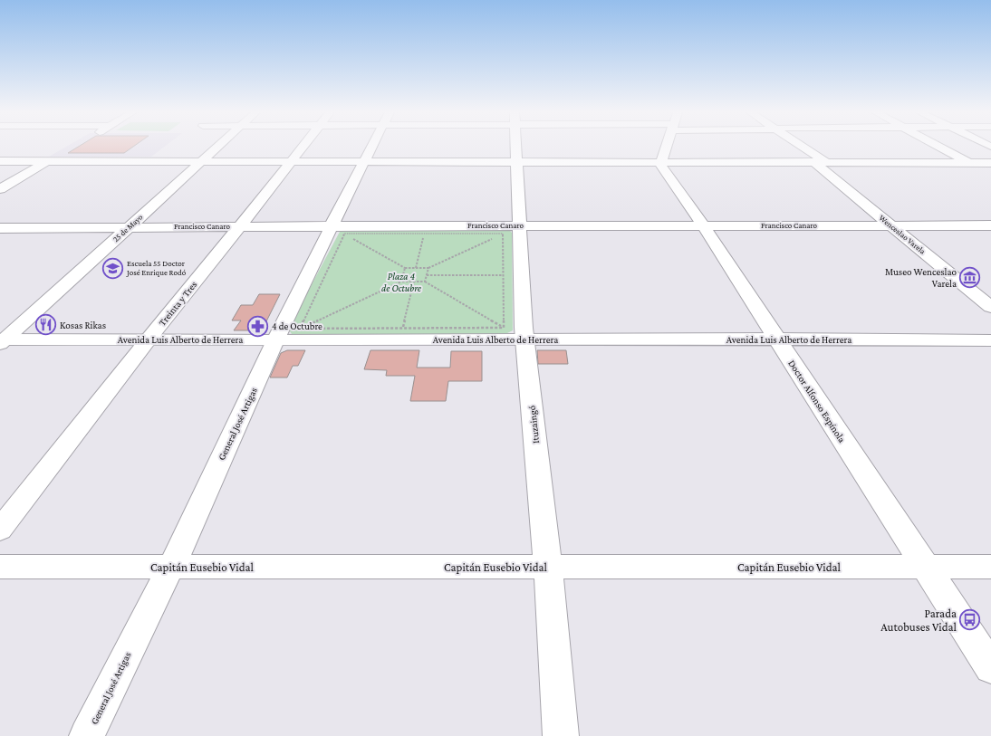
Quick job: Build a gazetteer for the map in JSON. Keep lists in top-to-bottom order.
{
  "streets": {
    "street": [
      "Francisco Canaro",
      "25 de Mayo",
      "Wenceslao Varela",
      "Treinta y Tres",
      "Avenida Luis Alberto de Herrera",
      "Doctor Alfonso Espínola",
      "General José Artigas",
      "Ituzaingó",
      "Capitán Eusebio Vidal"
    ]
  },
  "crossings": [
    ["Francisco Canaro", "25 de Mayo"],
    ["Francisco Canaro", "Wenceslao Varela"],
    ["Francisco Canaro", "Treinta y Tres"],
    ["Francisco Canaro", "Doctor Alfonso Espínola"],
    ["Francisco Canaro", "General José Artigas"],
    ["Francisco Canaro", "Ituzaingó"],
    ["25 de Mayo", "Avenida Luis Alberto de Herrera"],
    ["Treinta y Tres", "Avenida Luis Alberto de Herrera"],
    ["Avenida Luis Alberto de Herrera", "Doctor Alfonso Espínola"],
    ["Avenida Luis Alberto de Herrera", "General José Artigas"],
    ["Avenida Luis Alberto de Herrera", "Ituzaingó"],
    ["Doctor Alfonso Espínola", "Capitán Eusebio Vidal"],
    ["General José Artigas", "Capitán Eusebio Vidal"],
    ["Ituzaingó", "Capitán Eusebio Vidal"]
  ],
  "parks": ["Plaza 4 de Octubre"],
  "places": {
    "school or university": ["Escuela 55 Doctor José Enrique Rodó"],
    "museum": ["Museo Wenceslao Varela"],
    "restaurant": ["Kosas Rikas"],
    "pharmacy": ["4 de Octubre"],
    "bus stop": ["Parada Autobuses Vidal"]
  }
}
